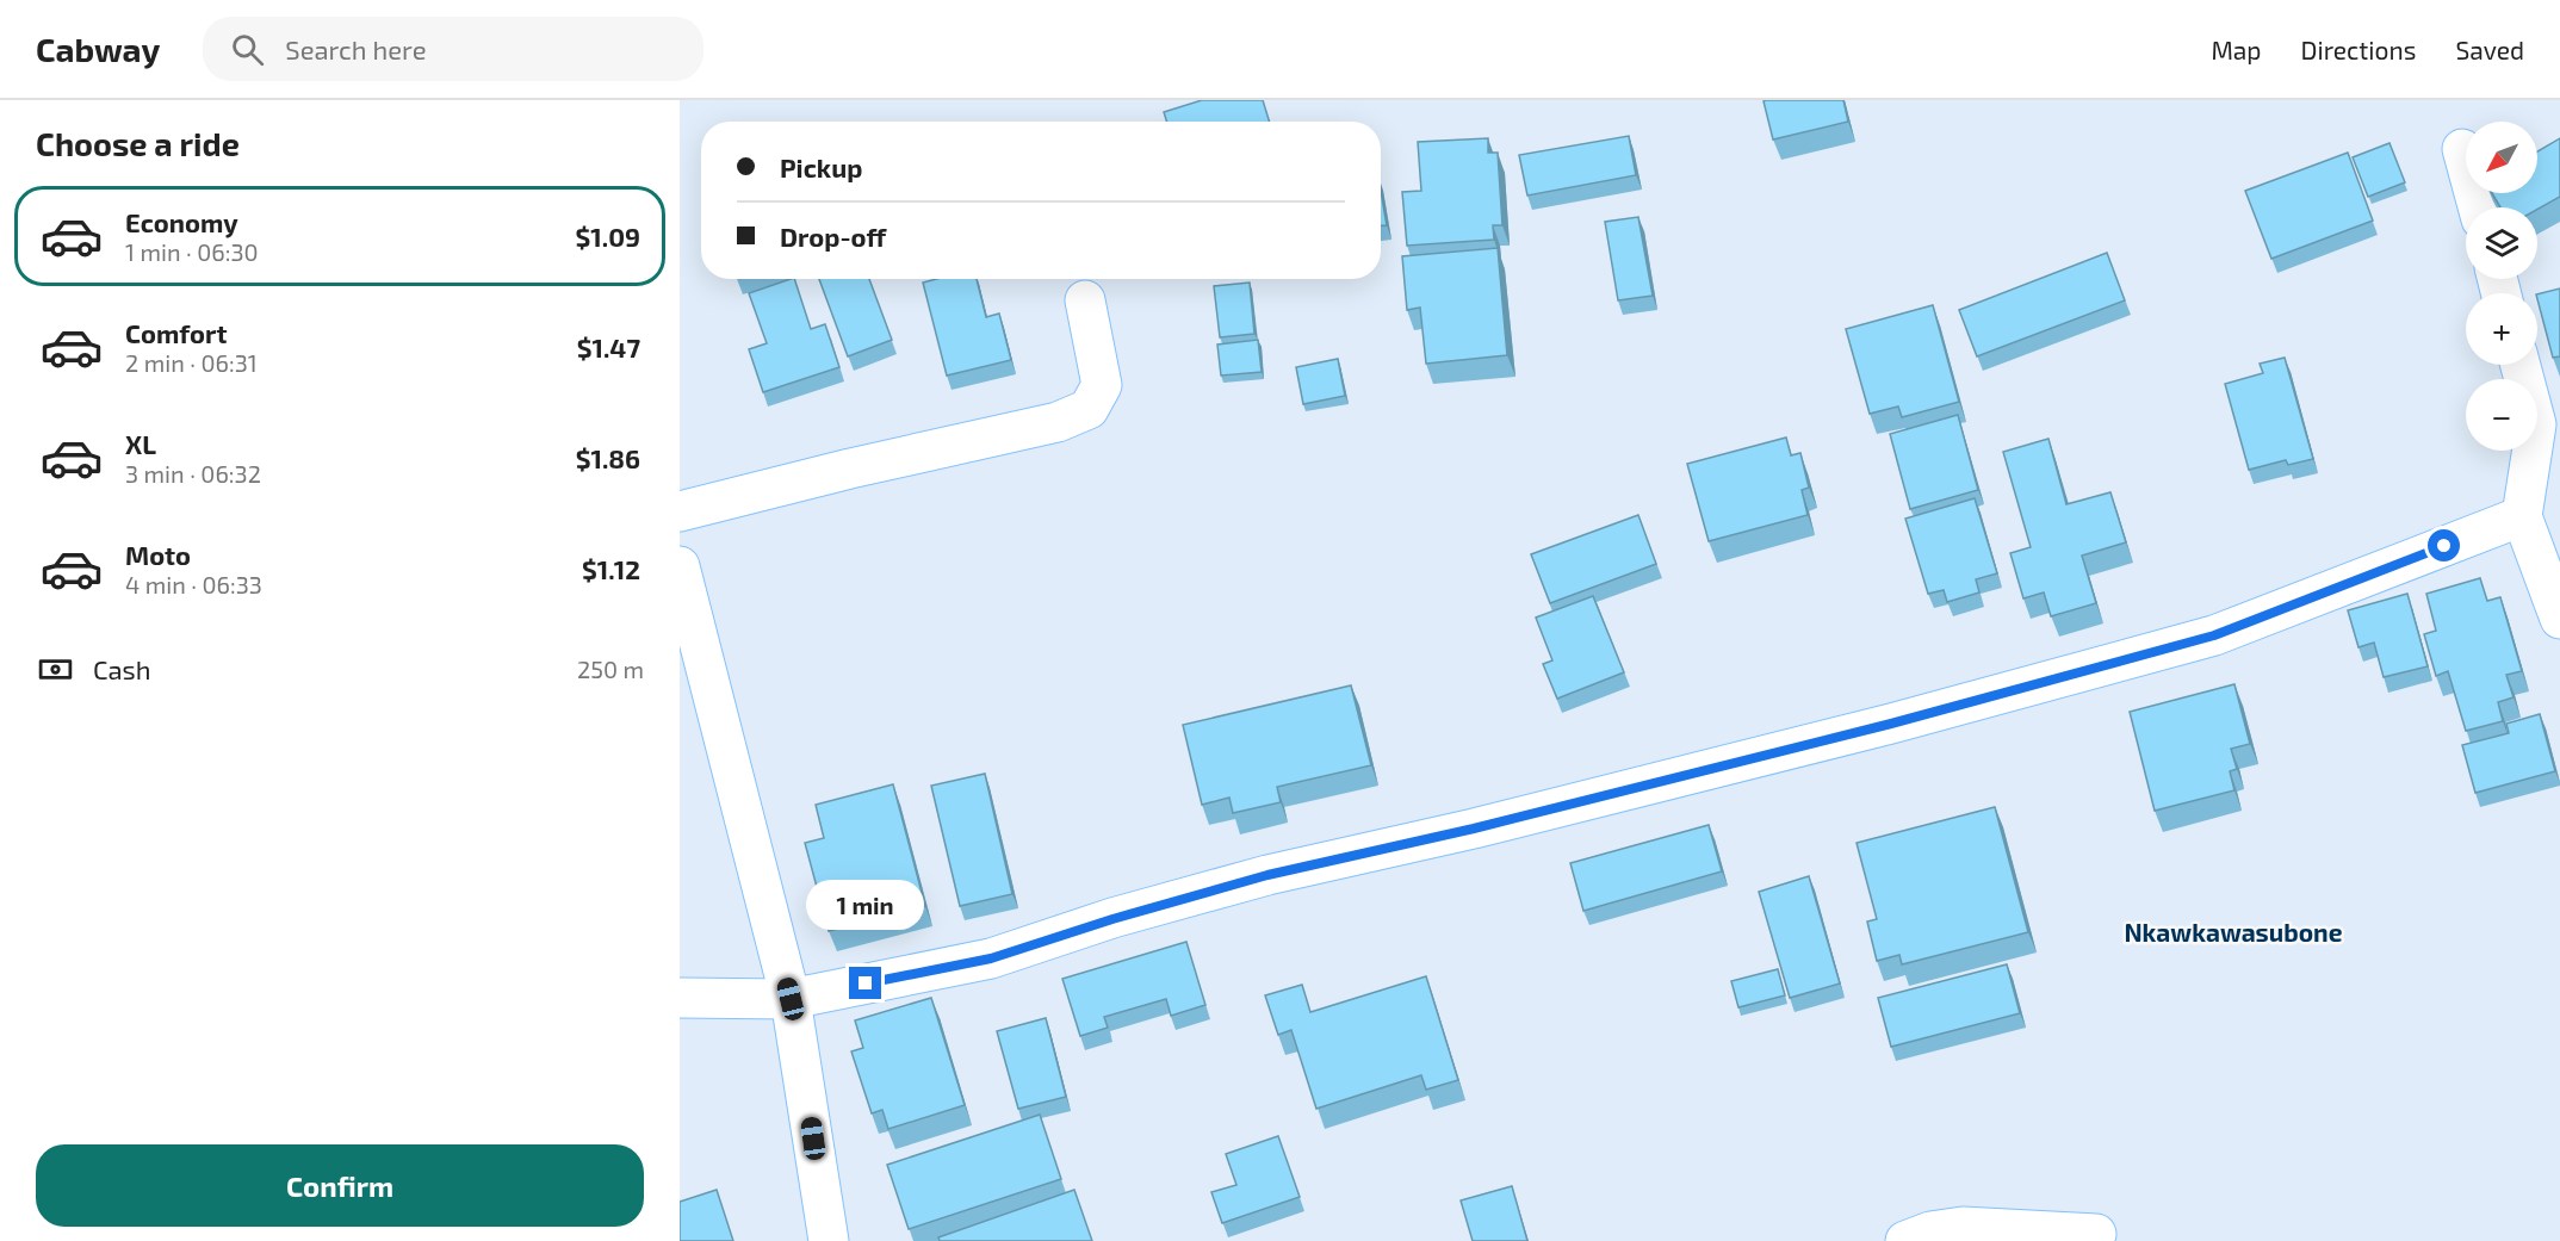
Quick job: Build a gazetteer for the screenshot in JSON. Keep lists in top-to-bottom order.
{
  "districts": ["Nkawkawasubone"],
  "north": "bottom left",
  "page": {
    "header": "Cabway",
    "search": "Search here",
    "nav": ["Map", "Directions", "Saved"],
    "heading": "Choose a ride",
    "map_buttons": ["+", "−"],
    "banner": ["Pickup", "Drop-off"],
    "list": [
      {
        "name": "Economy",
        "note": "1 min · 06:30",
        "value": "$1.09"
      },
      {
        "name": "Comfort",
        "note": "2 min · 06:31",
        "value": "$1.47"
      },
      {
        "name": "XL",
        "note": "3 min · 06:32",
        "value": "$1.86"
      },
      {
        "name": "Moto",
        "note": "4 min · 06:33",
        "value": "$1.12"
      }
    ],
    "pay": ["Cash", "250 m"],
    "bubble": "1 min",
    "buttons": "Confirm"
  }
}
